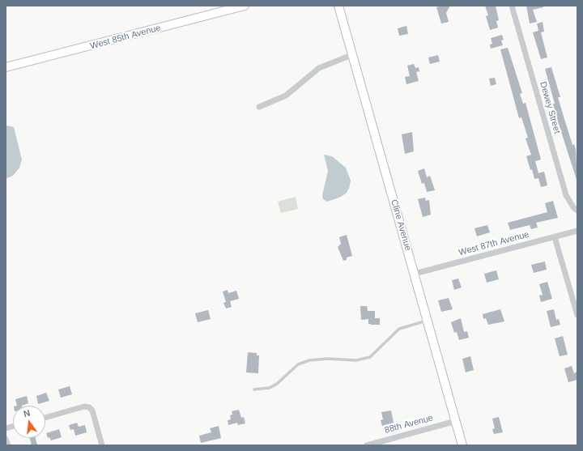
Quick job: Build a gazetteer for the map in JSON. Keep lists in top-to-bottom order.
{
  "streets": {
    "street": [
      "West 85th Avenue",
      "Dewey Street",
      "Cline Avenue",
      "West 87th Avenue",
      "88th Avenue"
    ]
  },
  "crossings": [
    ["Cline Avenue", "West 87th Avenue"],
    ["Cline Avenue", "88th Avenue"]
  ],
  "north": "top"
}
